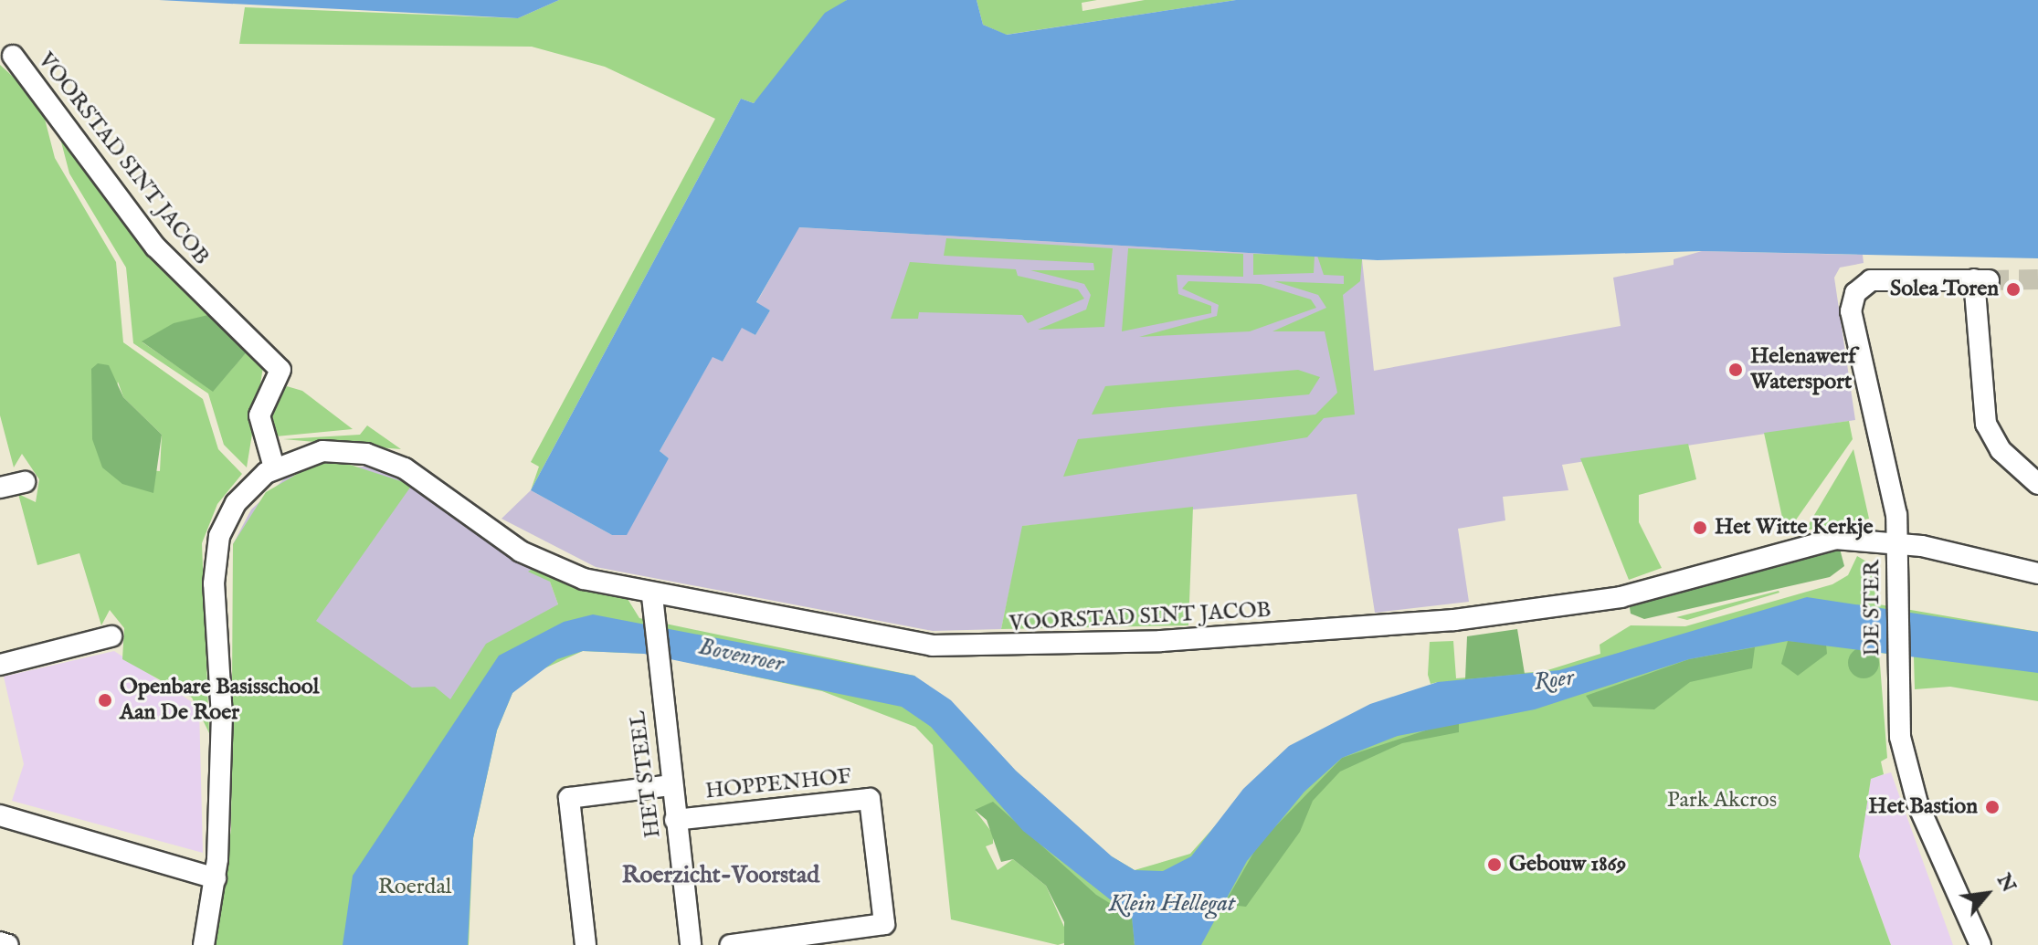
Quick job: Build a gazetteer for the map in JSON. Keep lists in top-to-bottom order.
{
  "streets": {
    "street": [
      "VOORSTAD SINT JACOB",
      "DE STER",
      "HET STEEL",
      "HOPPENHOF"
    ]
  },
  "crossings": [
    ["VOORSTAD SINT JACOB", "DE STER"],
    ["VOORSTAD SINT JACOB", "HET STEEL"],
    ["HET STEEL", "HOPPENHOF"]
  ],
  "districts": ["Roerzicht-Voorstad"],
  "water": ["Bovenroer", "Roer", "Klein Hellegat"],
  "parks": ["Park Akcros", "Roerdal"],
  "places": [
    "Solea Toren",
    "Helenawerf Watersport",
    "Het Witte Kerkje",
    "Openbare Basisschool Aan De Roer",
    "Het Bastion",
    "Gebouw 1869"
  ],
  "north": "top right"
}
